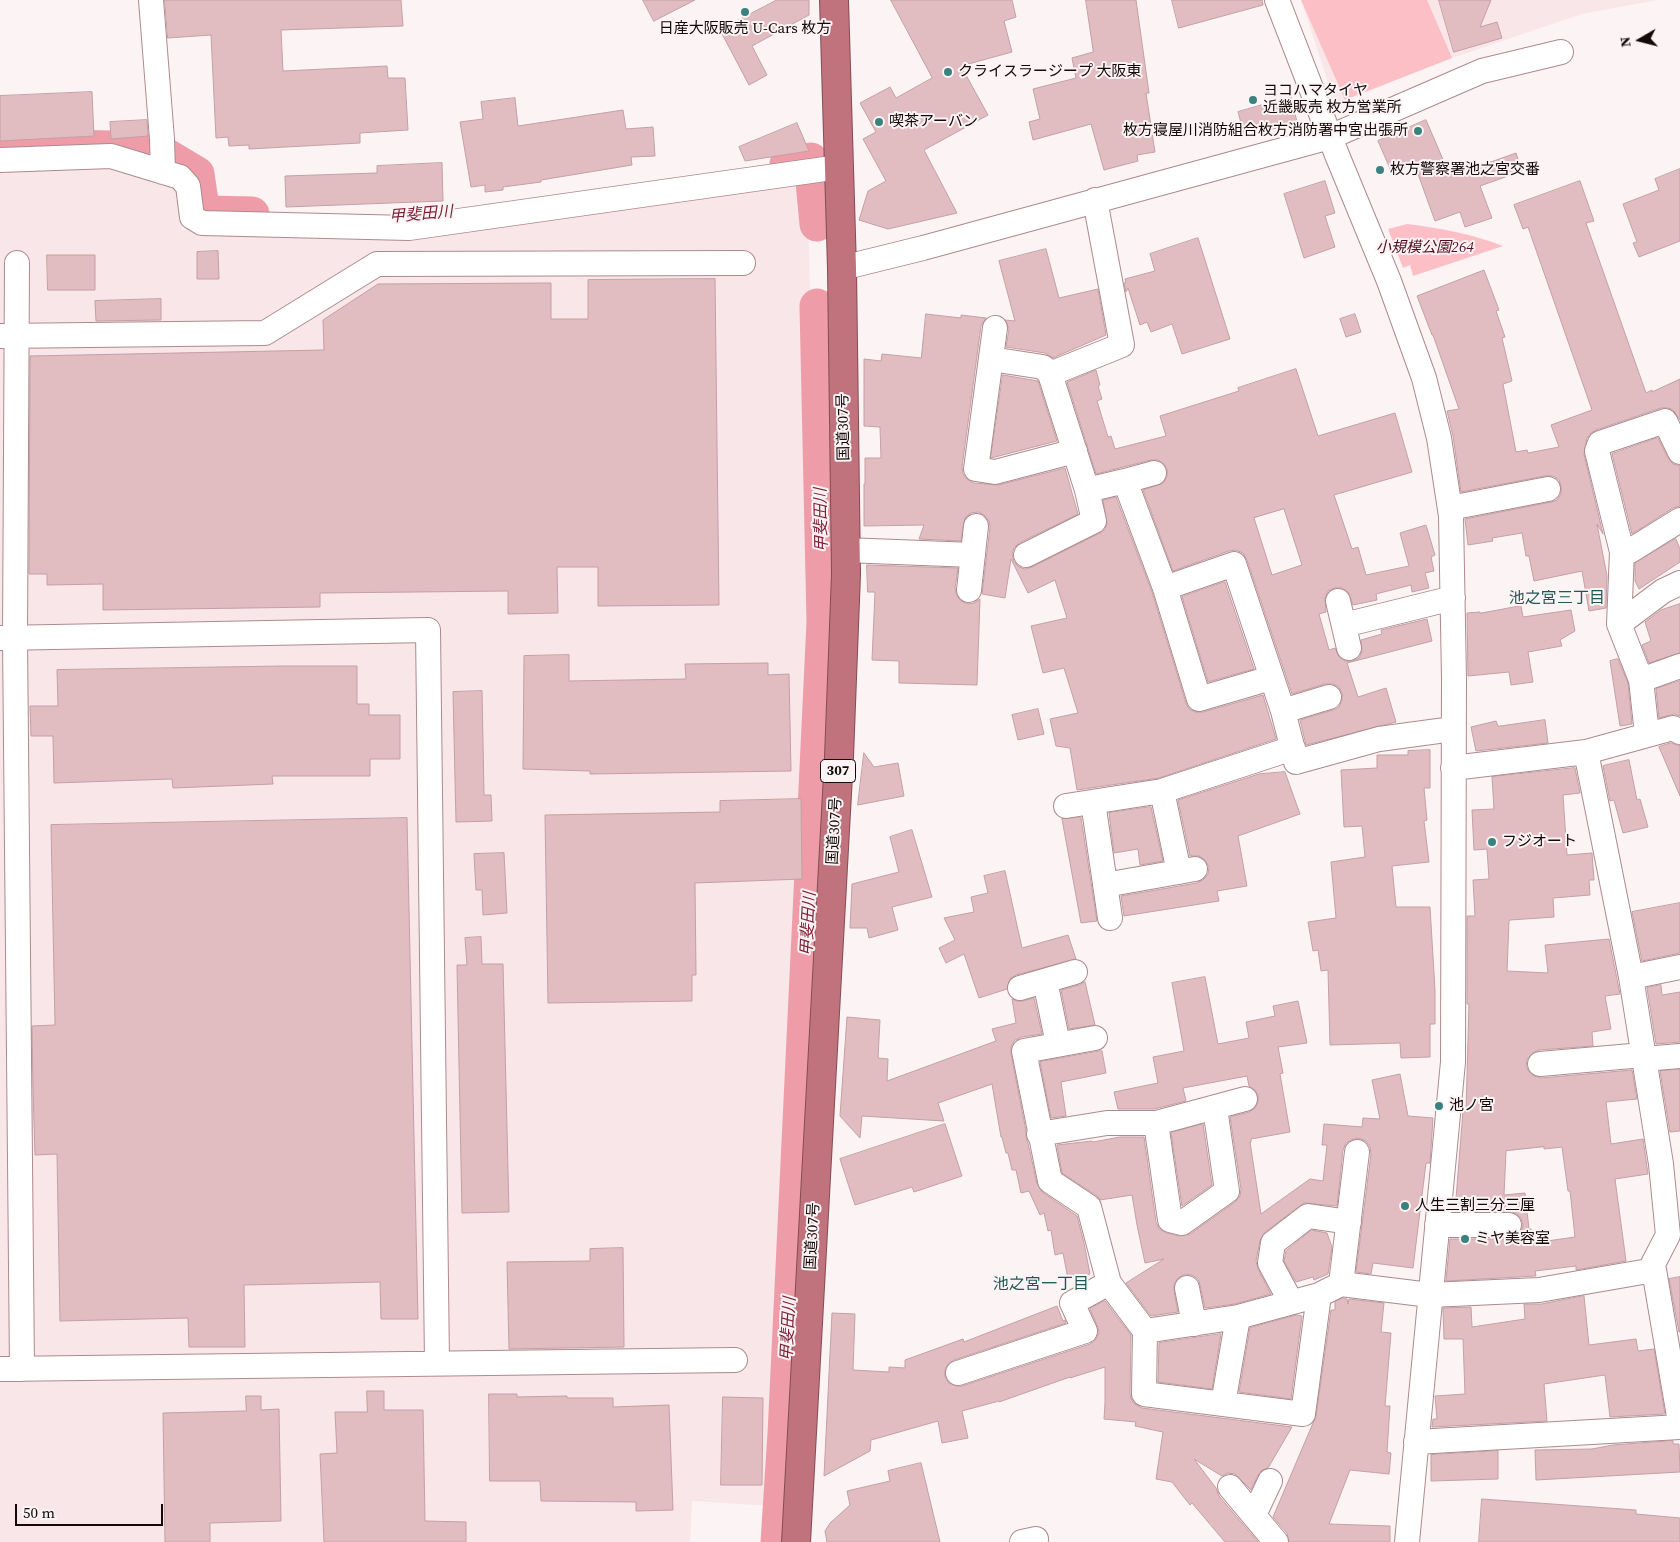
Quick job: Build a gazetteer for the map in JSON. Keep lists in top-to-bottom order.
{
  "streets": {
    "highway": ["国道307号", "307"]
  },
  "districts": ["池之宮三丁目", "池之宮一丁目"],
  "water": ["甲斐田川"],
  "parks": ["小規模公園264"],
  "places": [
    "日産大阪販売 U-Cars 枚方",
    "クライスラージープ 大阪東",
    "ヨコハマタイヤ 近畿販売 枚方営業所",
    "喫茶アーバン",
    "枚方寝屋川消防組合枚方消防署中宮出張所",
    "枚方警察署池之宮交番",
    "フジオート",
    "池ノ宮",
    "人生三割三分三厘",
    "ミヤ美容室"
  ],
  "scale_bar": "50 m",
  "north": "left"
}
